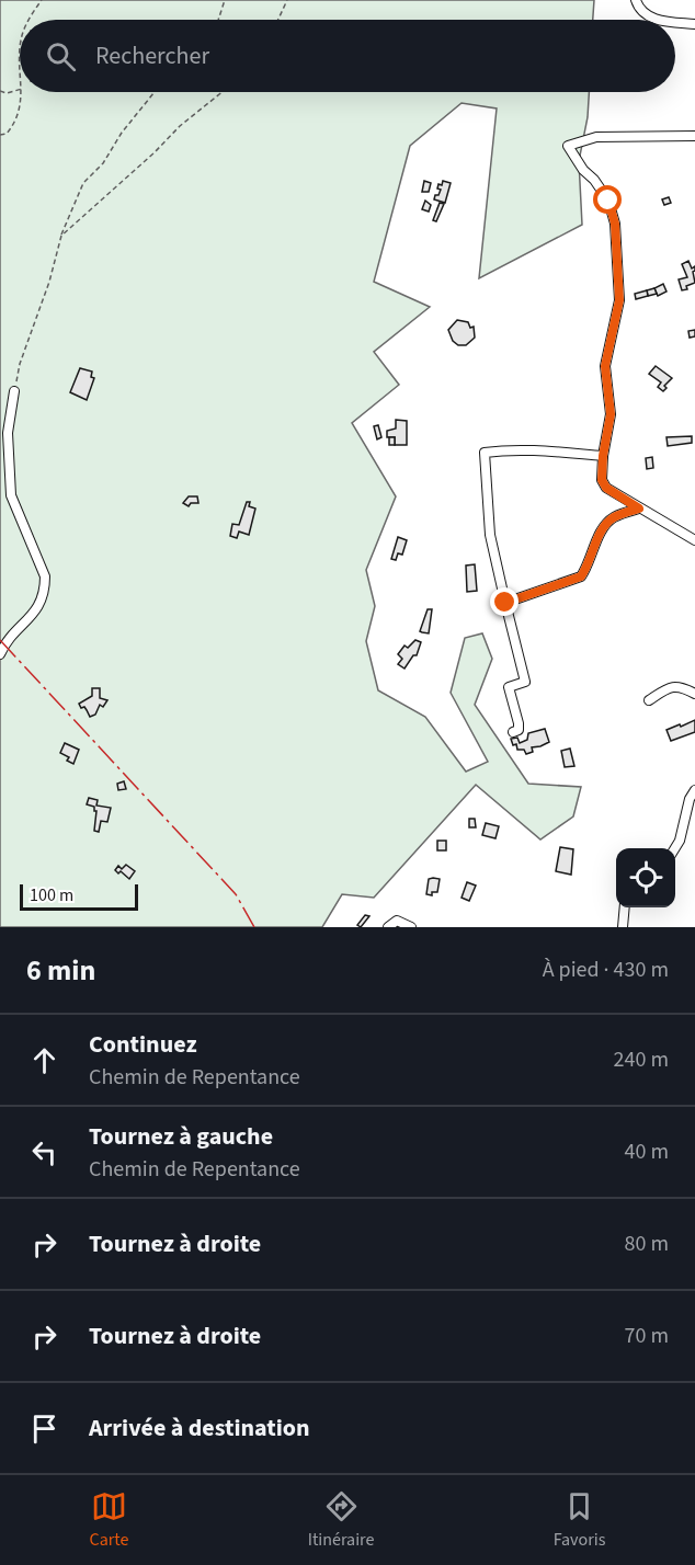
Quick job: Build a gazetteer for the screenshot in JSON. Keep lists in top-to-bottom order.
{
  "scale_bar": "100 m",
  "page": {
    "search": "Rechercher",
    "scale": "100 m",
    "heading": ["6 min", "À pied · 430 m"],
    "list": [
      ["Continuez", "Chemin de Repentance", "240 m"],
      ["Tournez à gauche", "Chemin de Repentance", "40 m"],
      ["Tournez à droite", "80 m"],
      ["Tournez à droite", "70 m"],
      "Arrivée à destination"
    ],
    "nav": ["Carte", "Itinéraire", "Favoris"]
  }
}
